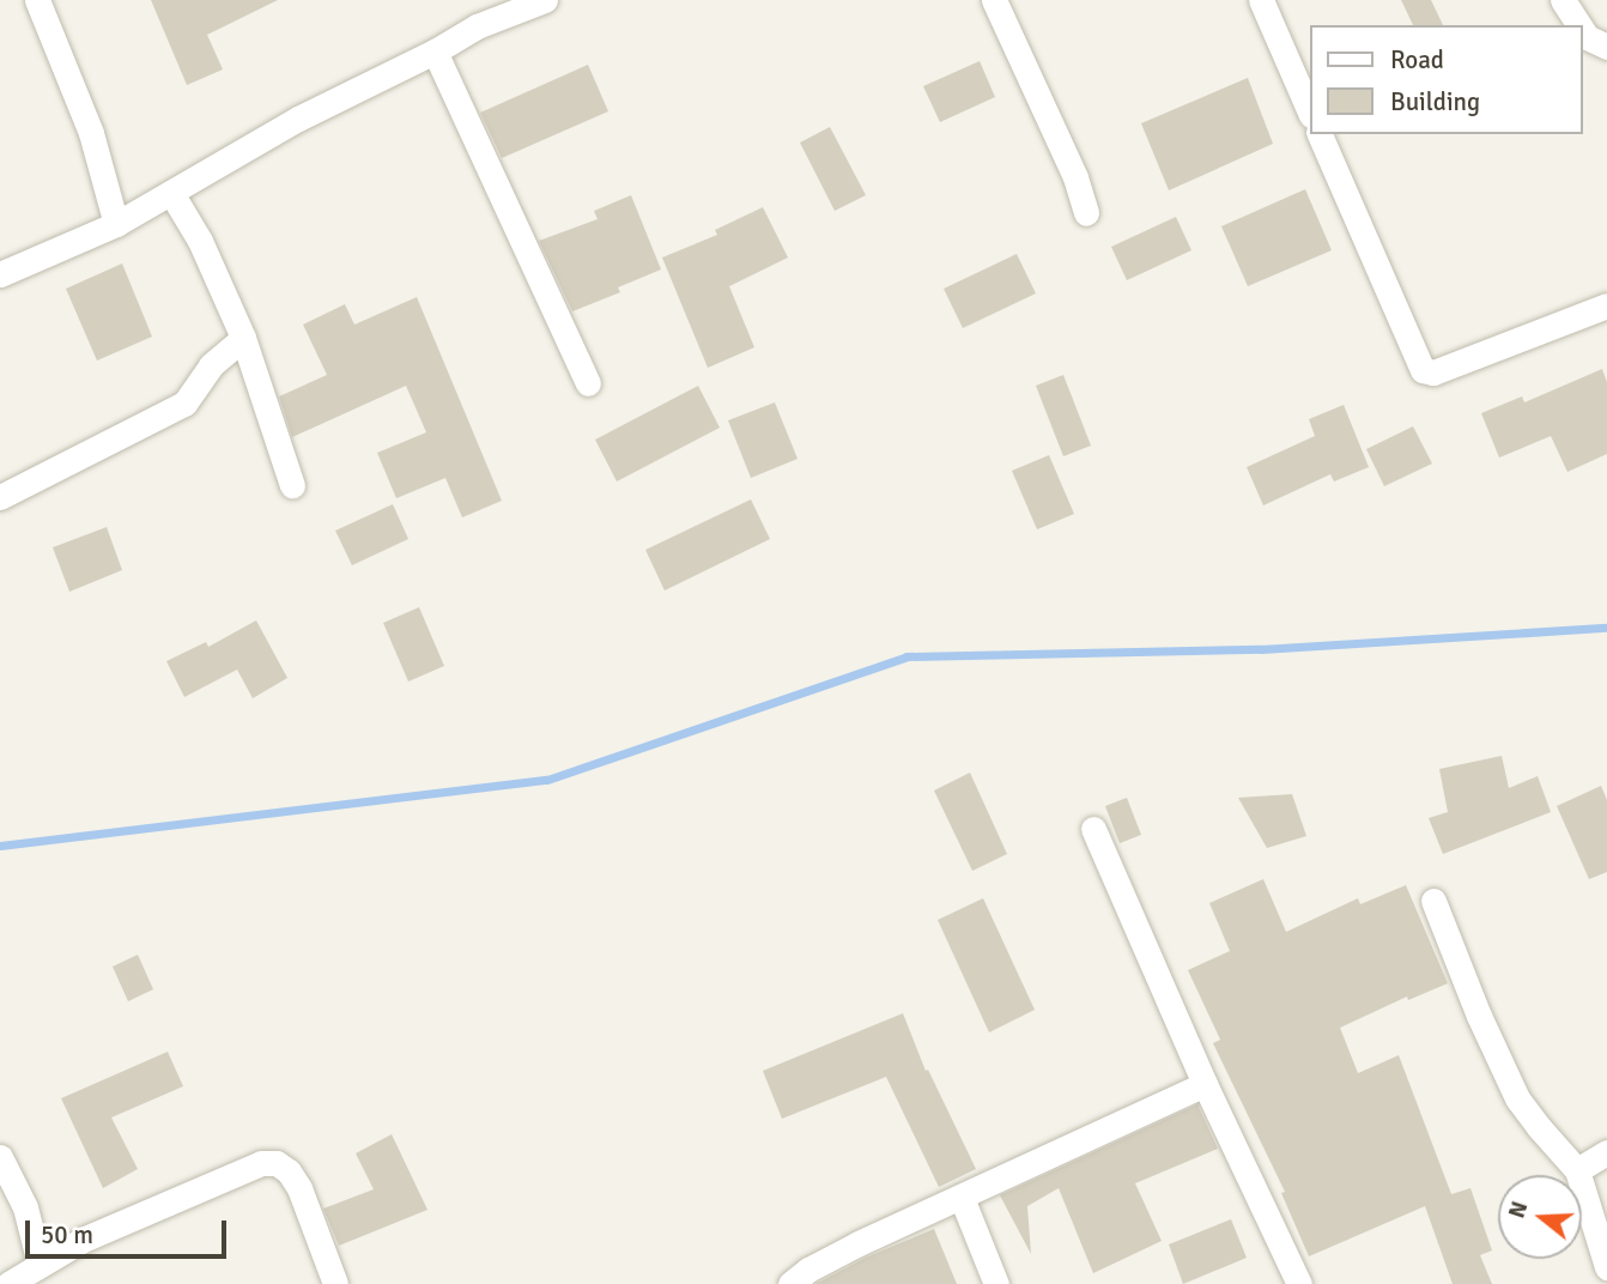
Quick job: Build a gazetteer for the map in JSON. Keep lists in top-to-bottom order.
{
  "legend": ["Road", "Building"],
  "scale_bar": "50 m",
  "north": "left"
}
